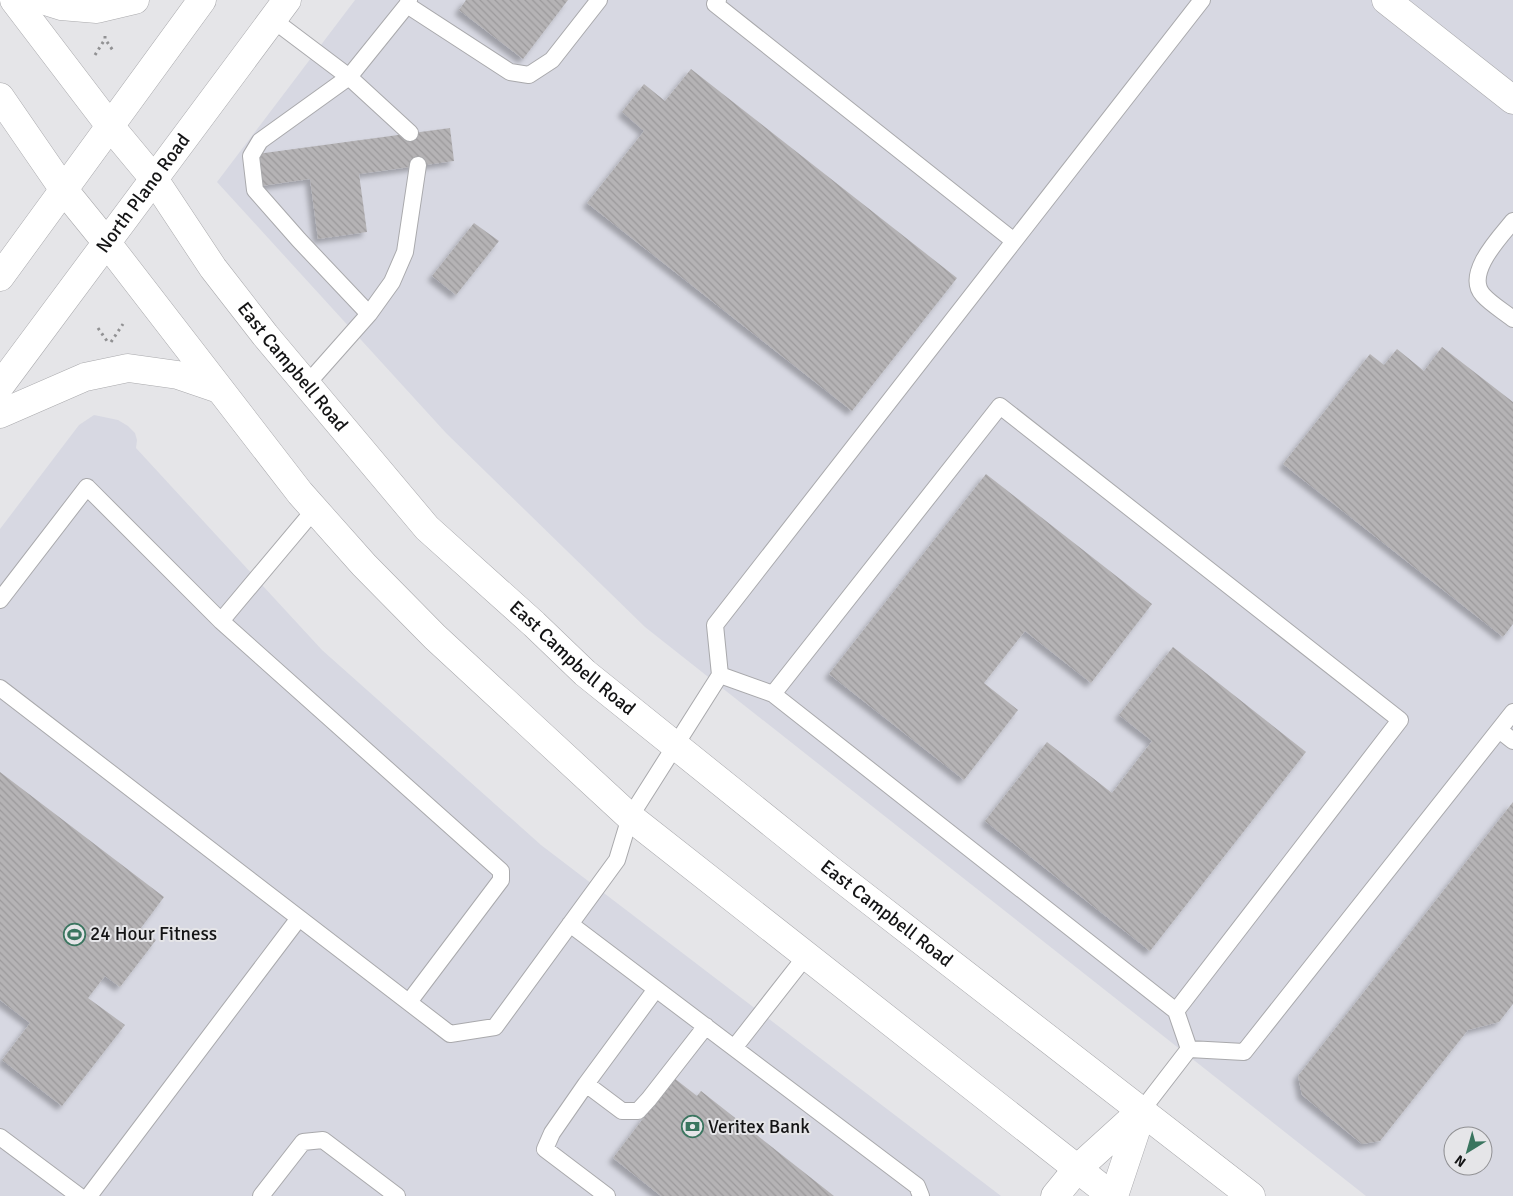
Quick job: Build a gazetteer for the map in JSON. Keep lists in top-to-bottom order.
{
  "streets": {
    "main road": ["North Plano Road", "East Campbell Road"]
  },
  "crossings": [
    ["North Plano Road", "East Campbell Road"]
  ],
  "places": {
    "sports": ["24 Hour Fitness"],
    "bank": ["Veritex Bank"]
  },
  "north": "bottom left"
}
